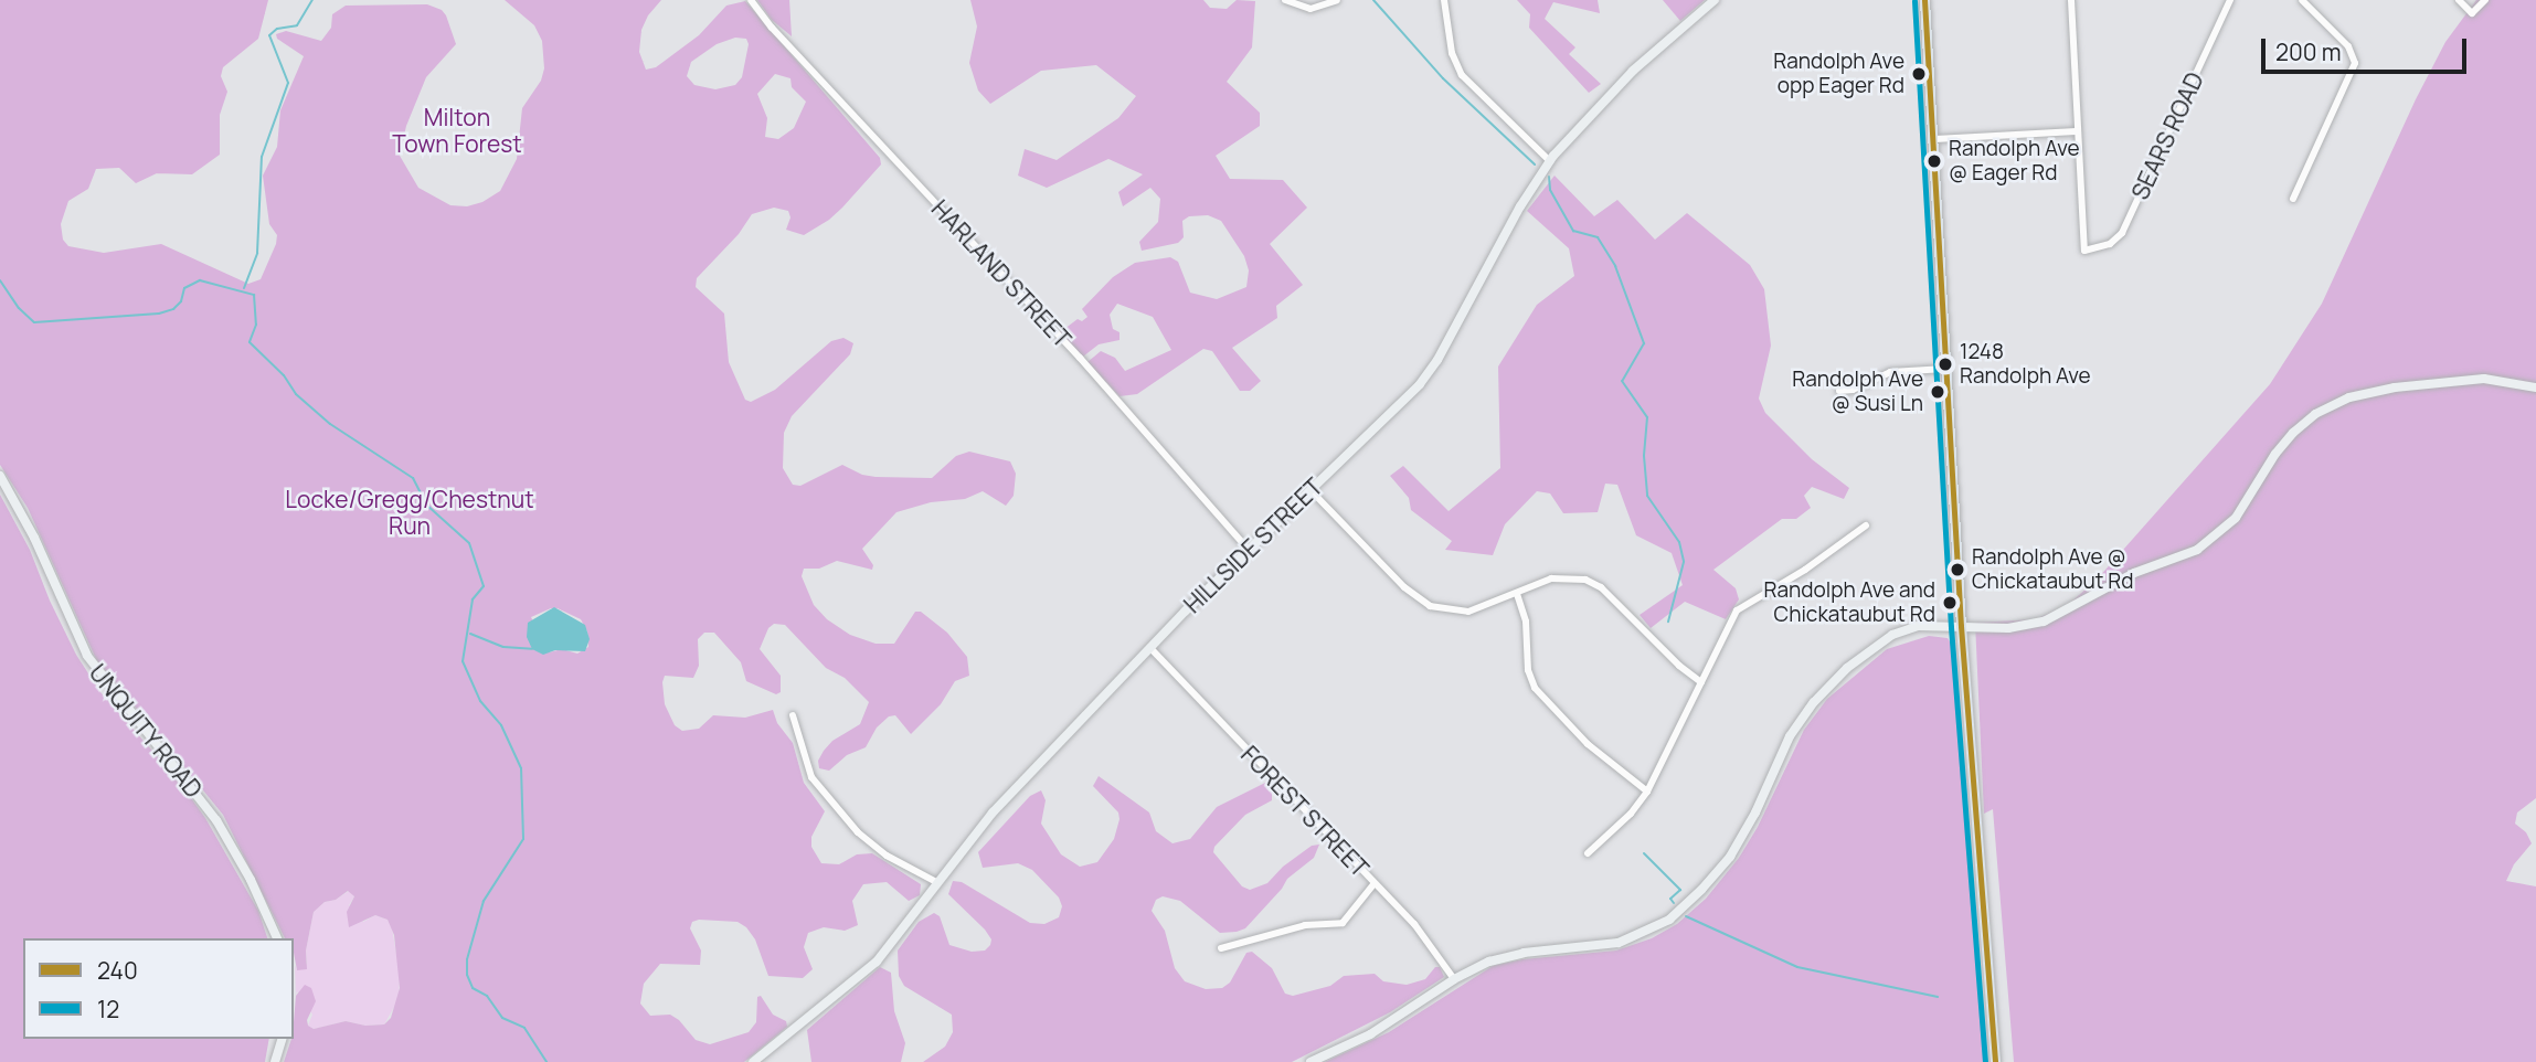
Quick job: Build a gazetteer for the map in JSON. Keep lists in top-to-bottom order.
{
  "streets": {
    "main road": ["HILLSIDE STREET", "UNQUITY ROAD"],
    "street": ["SEARS ROAD", "HARLAND STREET", "FOREST STREET"]
  },
  "crossings": [
    ["HARLAND STREET", "HILLSIDE STREET"],
    ["HILLSIDE STREET", "FOREST STREET"]
  ],
  "parks": ["Milton Town Forest", "Locke/Gregg/Chestnut Run"],
  "places": [
    "Randolph Ave opp Eager Rd",
    "Randolph Ave @ Eager Rd",
    "1248 Randolph Ave",
    "Randolph Ave @ Susi Ln",
    "Randolph Ave @ Chickataubut Rd",
    "Randolph Ave and Chickataubut Rd"
  ],
  "lines": ["transit line 240", "transit line 12"],
  "legend": ["240", "12"],
  "scale_bar": "200 m"
}
